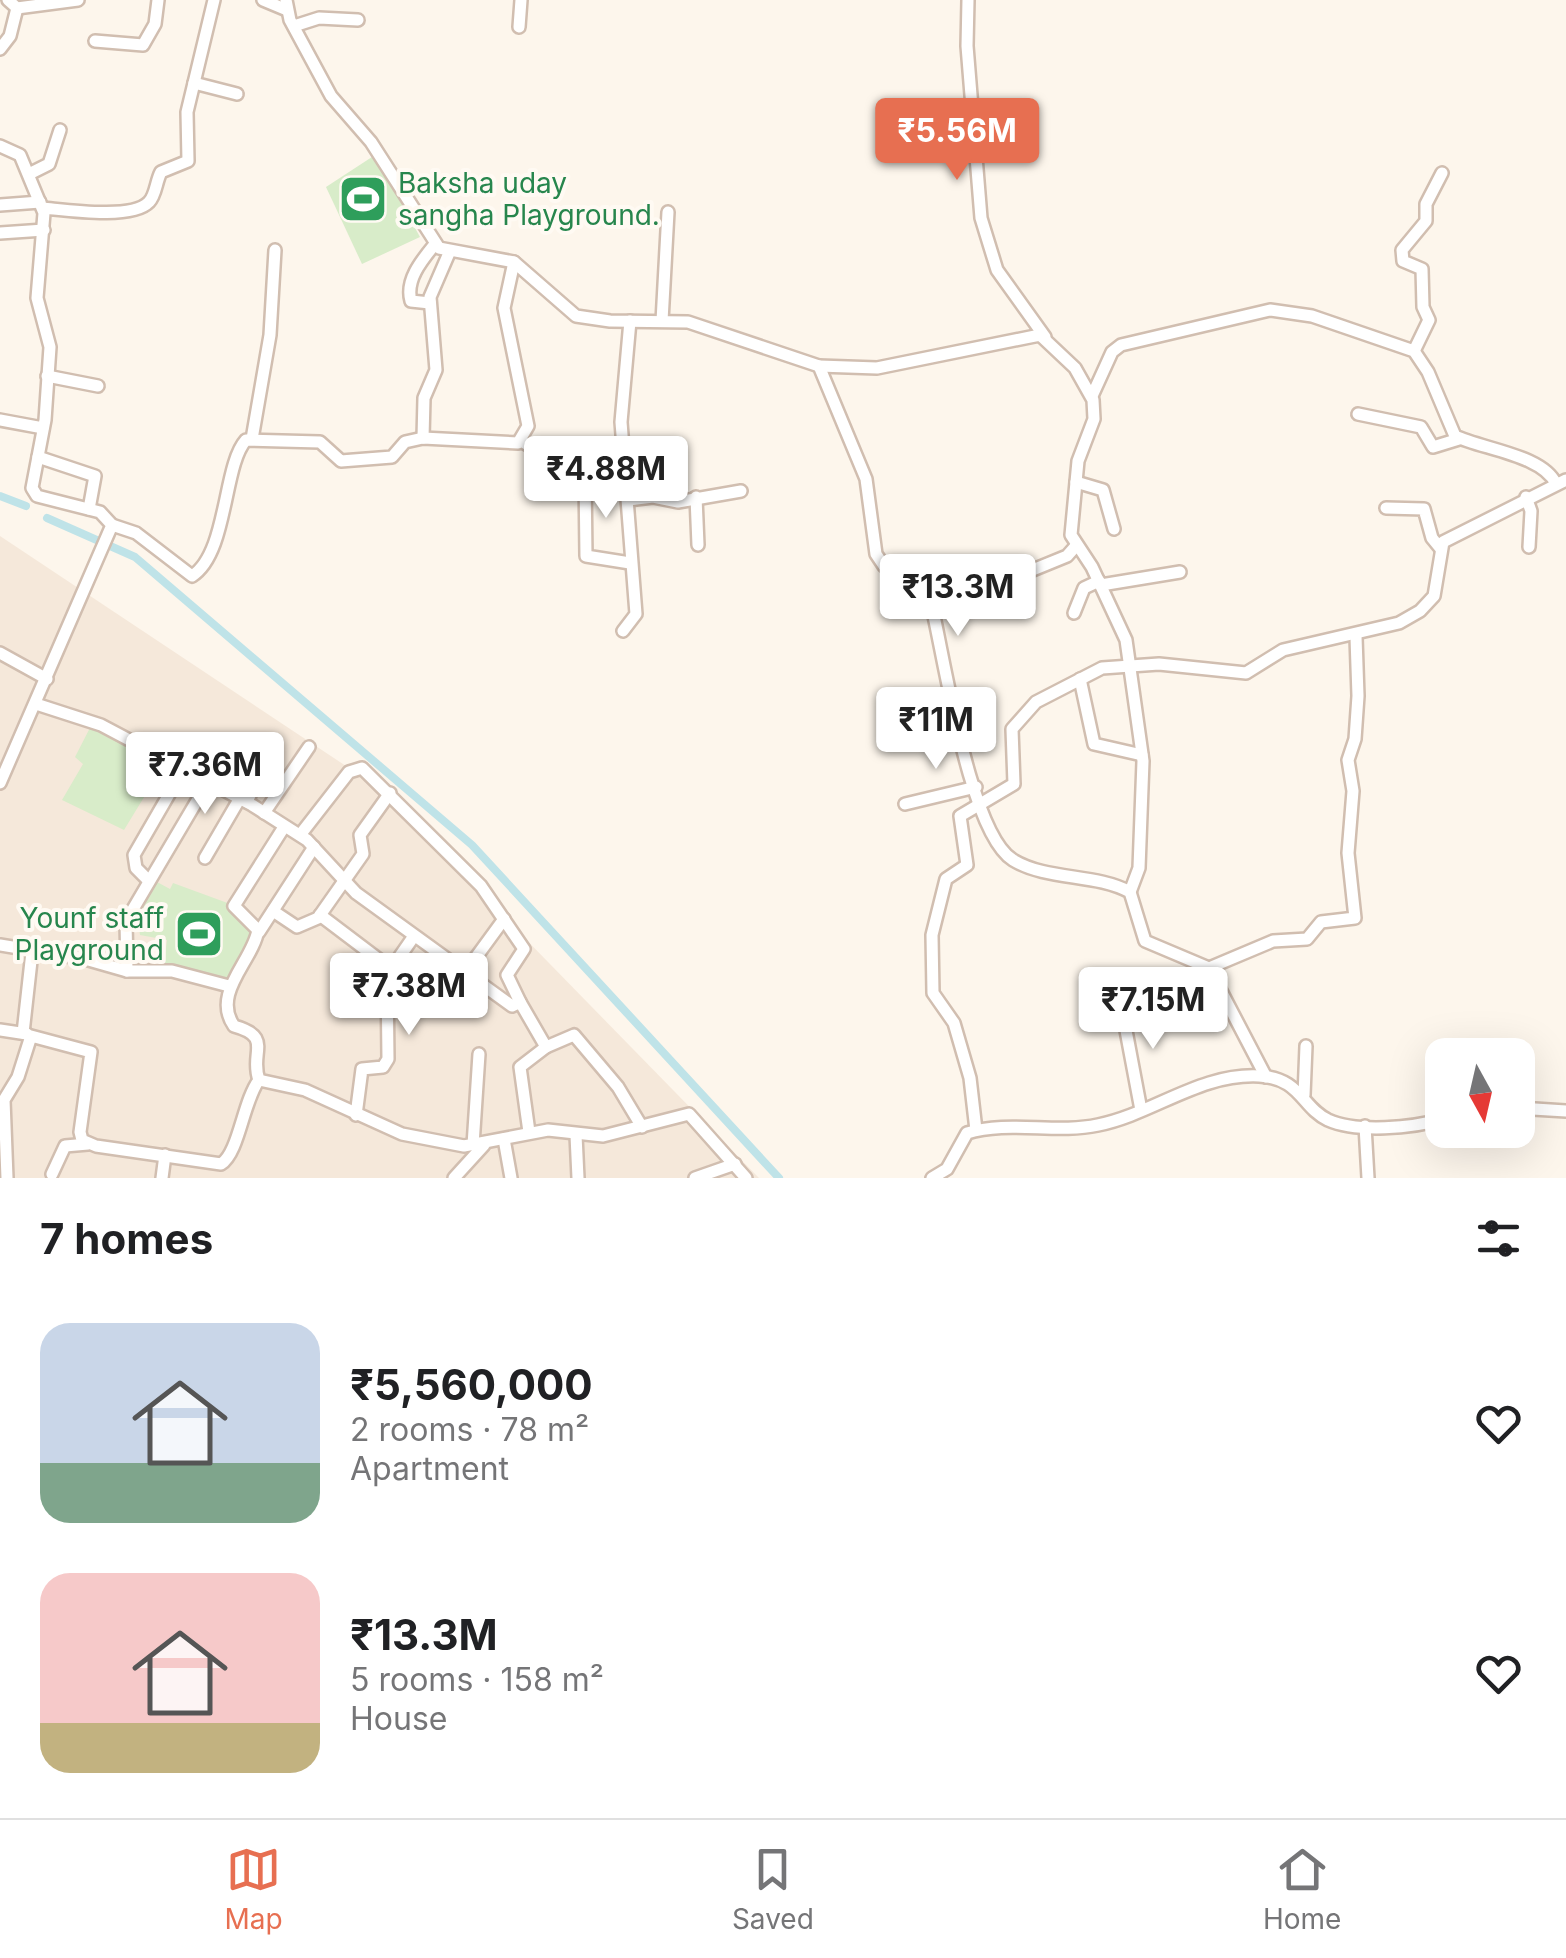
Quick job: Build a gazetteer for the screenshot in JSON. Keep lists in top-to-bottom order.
{
  "places": {
    "sports": ["Baksha uday sangha Playground.", "Younf staff Playground"]
  },
  "north": "bottom",
  "page": {
    "price": [
      "₹5.56M",
      "₹4.88M",
      "₹13.3M",
      "₹11M",
      "₹7.36M",
      "₹7.38M",
      "₹7.15M"
    ],
    "heading": "7 homes",
    "list": [
      {
        "name": "₹5,560,000",
        "note": "2 rooms · 78 m² · Apartment"
      },
      {
        "name": "₹13.3M",
        "note": "5 rooms · 158 m² · House"
      }
    ],
    "tabs": ["Map", "Saved", "Home"]
  }
}
